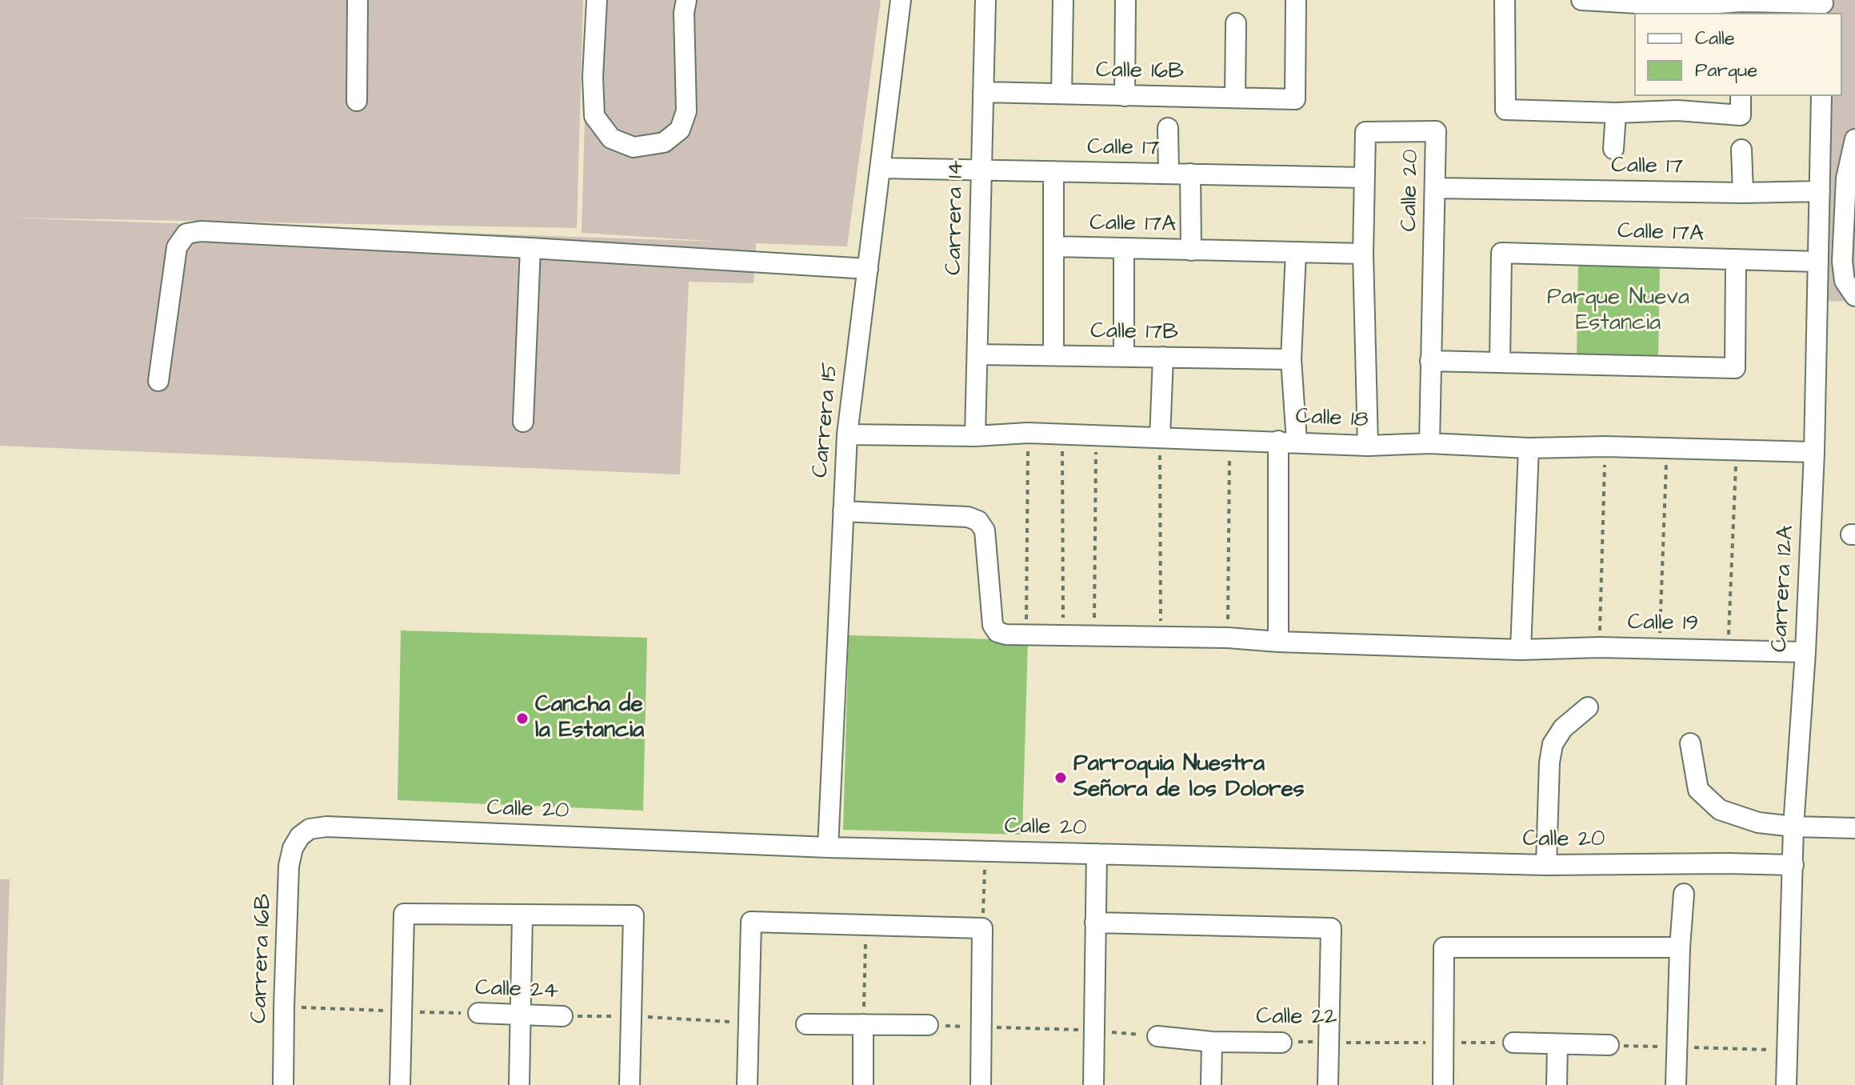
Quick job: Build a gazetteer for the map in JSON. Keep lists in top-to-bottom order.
{
  "streets": {
    "street": [
      "Calle 16B",
      "Calle 17",
      "Calle 20",
      "Carrera 14",
      "Calle 17A",
      "Calle 17B",
      "Calle 18",
      "Carrera 15",
      "Carrera 12A",
      "Calle 19",
      "Carrera 16B",
      "Calle 24",
      "Calle 22"
    ]
  },
  "crossings": [
    ["Calle 16B", "Carrera 14"],
    ["Calle 17", "Calle 20"],
    ["Calle 17", "Carrera 14"],
    ["Calle 17", "Carrera 15"],
    ["Calle 17", "Carrera 12A"],
    ["Calle 20", "Calle 17A"],
    ["Calle 20", "Calle 18"],
    ["Calle 20", "Carrera 15"],
    ["Calle 20", "Carrera 12A"],
    ["Calle 20", "Carrera 16B"],
    ["Carrera 14", "Calle 17B"],
    ["Carrera 14", "Calle 18"],
    ["Calle 17A", "Carrera 12A"],
    ["Calle 18", "Carrera 15"],
    ["Calle 18", "Carrera 12A"],
    ["Carrera 12A", "Calle 19"],
    ["Carrera 16B", "Calle 24"]
  ],
  "parks": ["Parque Nueva Estancia"],
  "places": ["Cancha de la Estancia", "Parroquia Nuestra Señora de los Dolores"],
  "legend": ["Calle", "Parque"]
}
